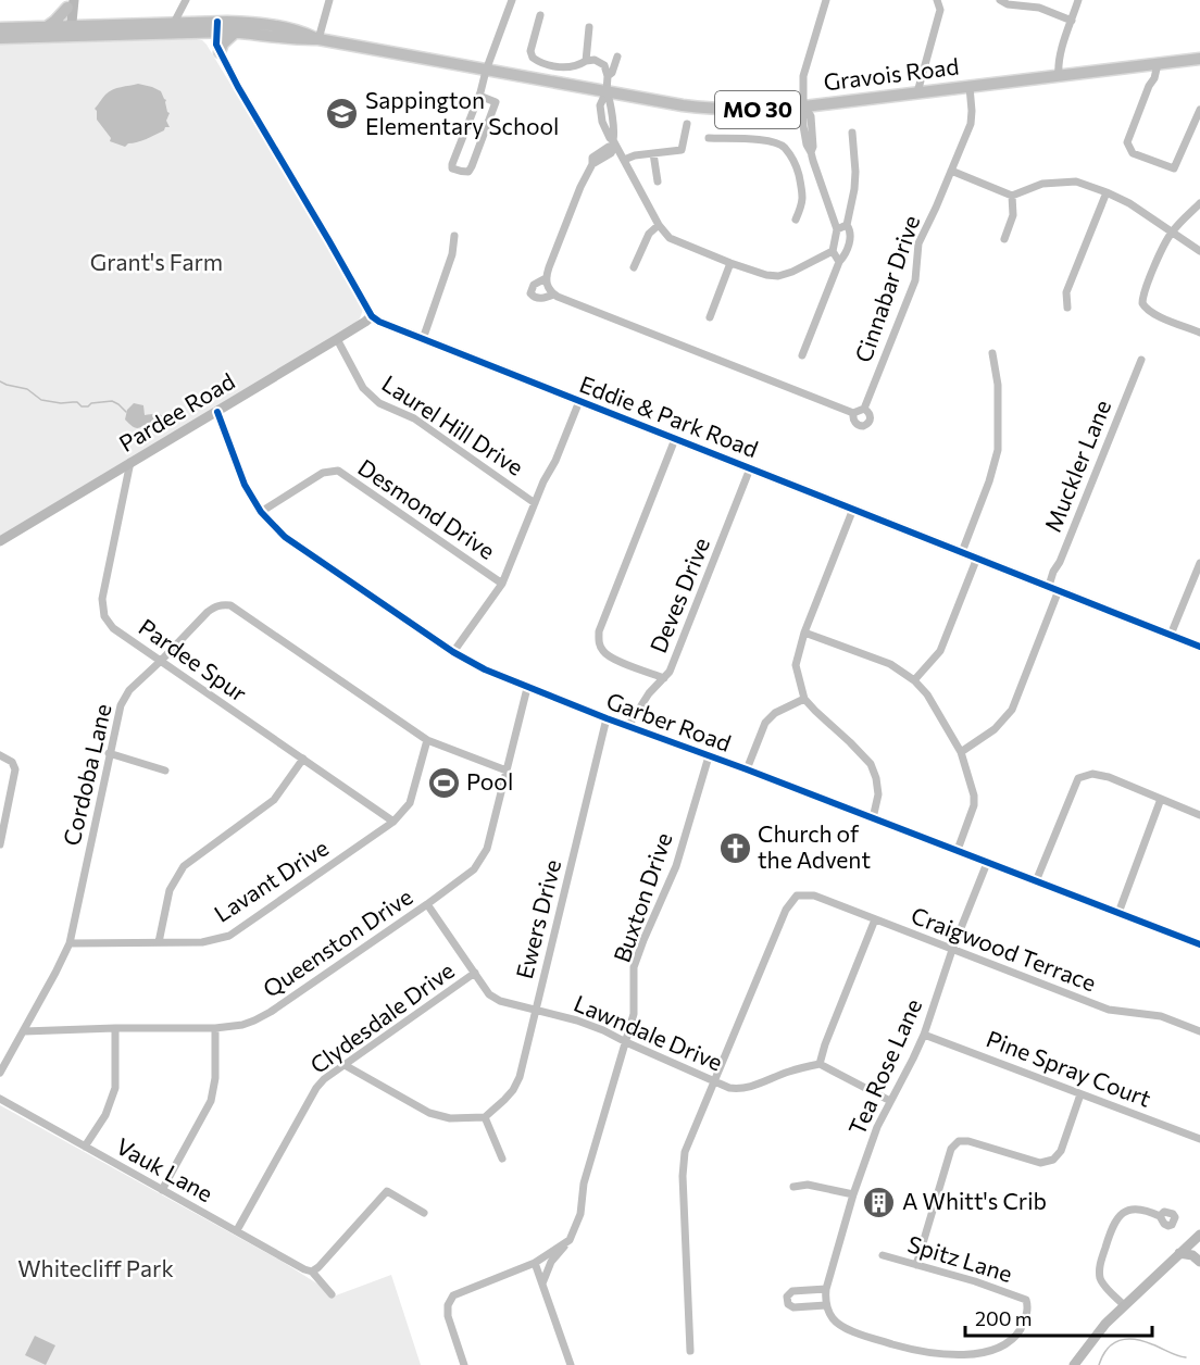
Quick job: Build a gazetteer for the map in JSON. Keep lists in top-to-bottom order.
{
  "streets": {
    "main road": ["Gravois Road", "MO 30"],
    "street": [
      "Cinnabar Drive",
      "Pardee Road",
      "Eddie & Park Road",
      "Laurel Hill Drive",
      "Muckler Lane",
      "Desmond Drive",
      "Deves Drive",
      "Pardee Spur",
      "Garber Road",
      "Cordoba Lane",
      "Lavant Drive",
      "Buxton Drive",
      "Ewers Drive",
      "Queenston Drive",
      "Craigwood Terrace",
      "Clydesdale Drive",
      "Lawndale Drive",
      "Tea Rose Lane",
      "Pine Spray Court",
      "Vauk Lane",
      "Spitz Lane"
    ]
  },
  "crossings": [
    ["Gravois Road", "Cinnabar Drive"],
    ["Pardee Road", "Eddie & Park Road"],
    ["Pardee Road", "Laurel Hill Drive"],
    ["Pardee Road", "Pardee Spur"],
    ["Pardee Road", "Garber Road"],
    ["Eddie & Park Road", "Muckler Lane"],
    ["Eddie & Park Road", "Deves Drive"],
    ["Desmond Drive", "Garber Road"],
    ["Deves Drive", "Garber Road"],
    ["Pardee Spur", "Cordoba Lane"],
    ["Pardee Spur", "Lavant Drive"],
    ["Garber Road", "Buxton Drive"],
    ["Garber Road", "Ewers Drive"],
    ["Garber Road", "Queenston Drive"],
    ["Garber Road", "Tea Rose Lane"],
    ["Cordoba Lane", "Lavant Drive"],
    ["Cordoba Lane", "Queenston Drive"],
    ["Buxton Drive", "Lawndale Drive"],
    ["Ewers Drive", "Lawndale Drive"],
    ["Queenston Drive", "Lawndale Drive"],
    ["Craigwood Terrace", "Lawndale Drive"],
    ["Craigwood Terrace", "Tea Rose Lane"],
    ["Clydesdale Drive", "Lawndale Drive"],
    ["Clydesdale Drive", "Vauk Lane"],
    ["Tea Rose Lane", "Pine Spray Court"]
  ],
  "parks": ["Grant's Farm", "Whitecliff Park"],
  "places": {
    "school or university": ["Sappington Elementary School"],
    "sports": ["Pool"],
    "church": ["Church of the Advent"],
    "building": ["A Whitt's Crib"]
  },
  "scale_bar": "200 m"
}
